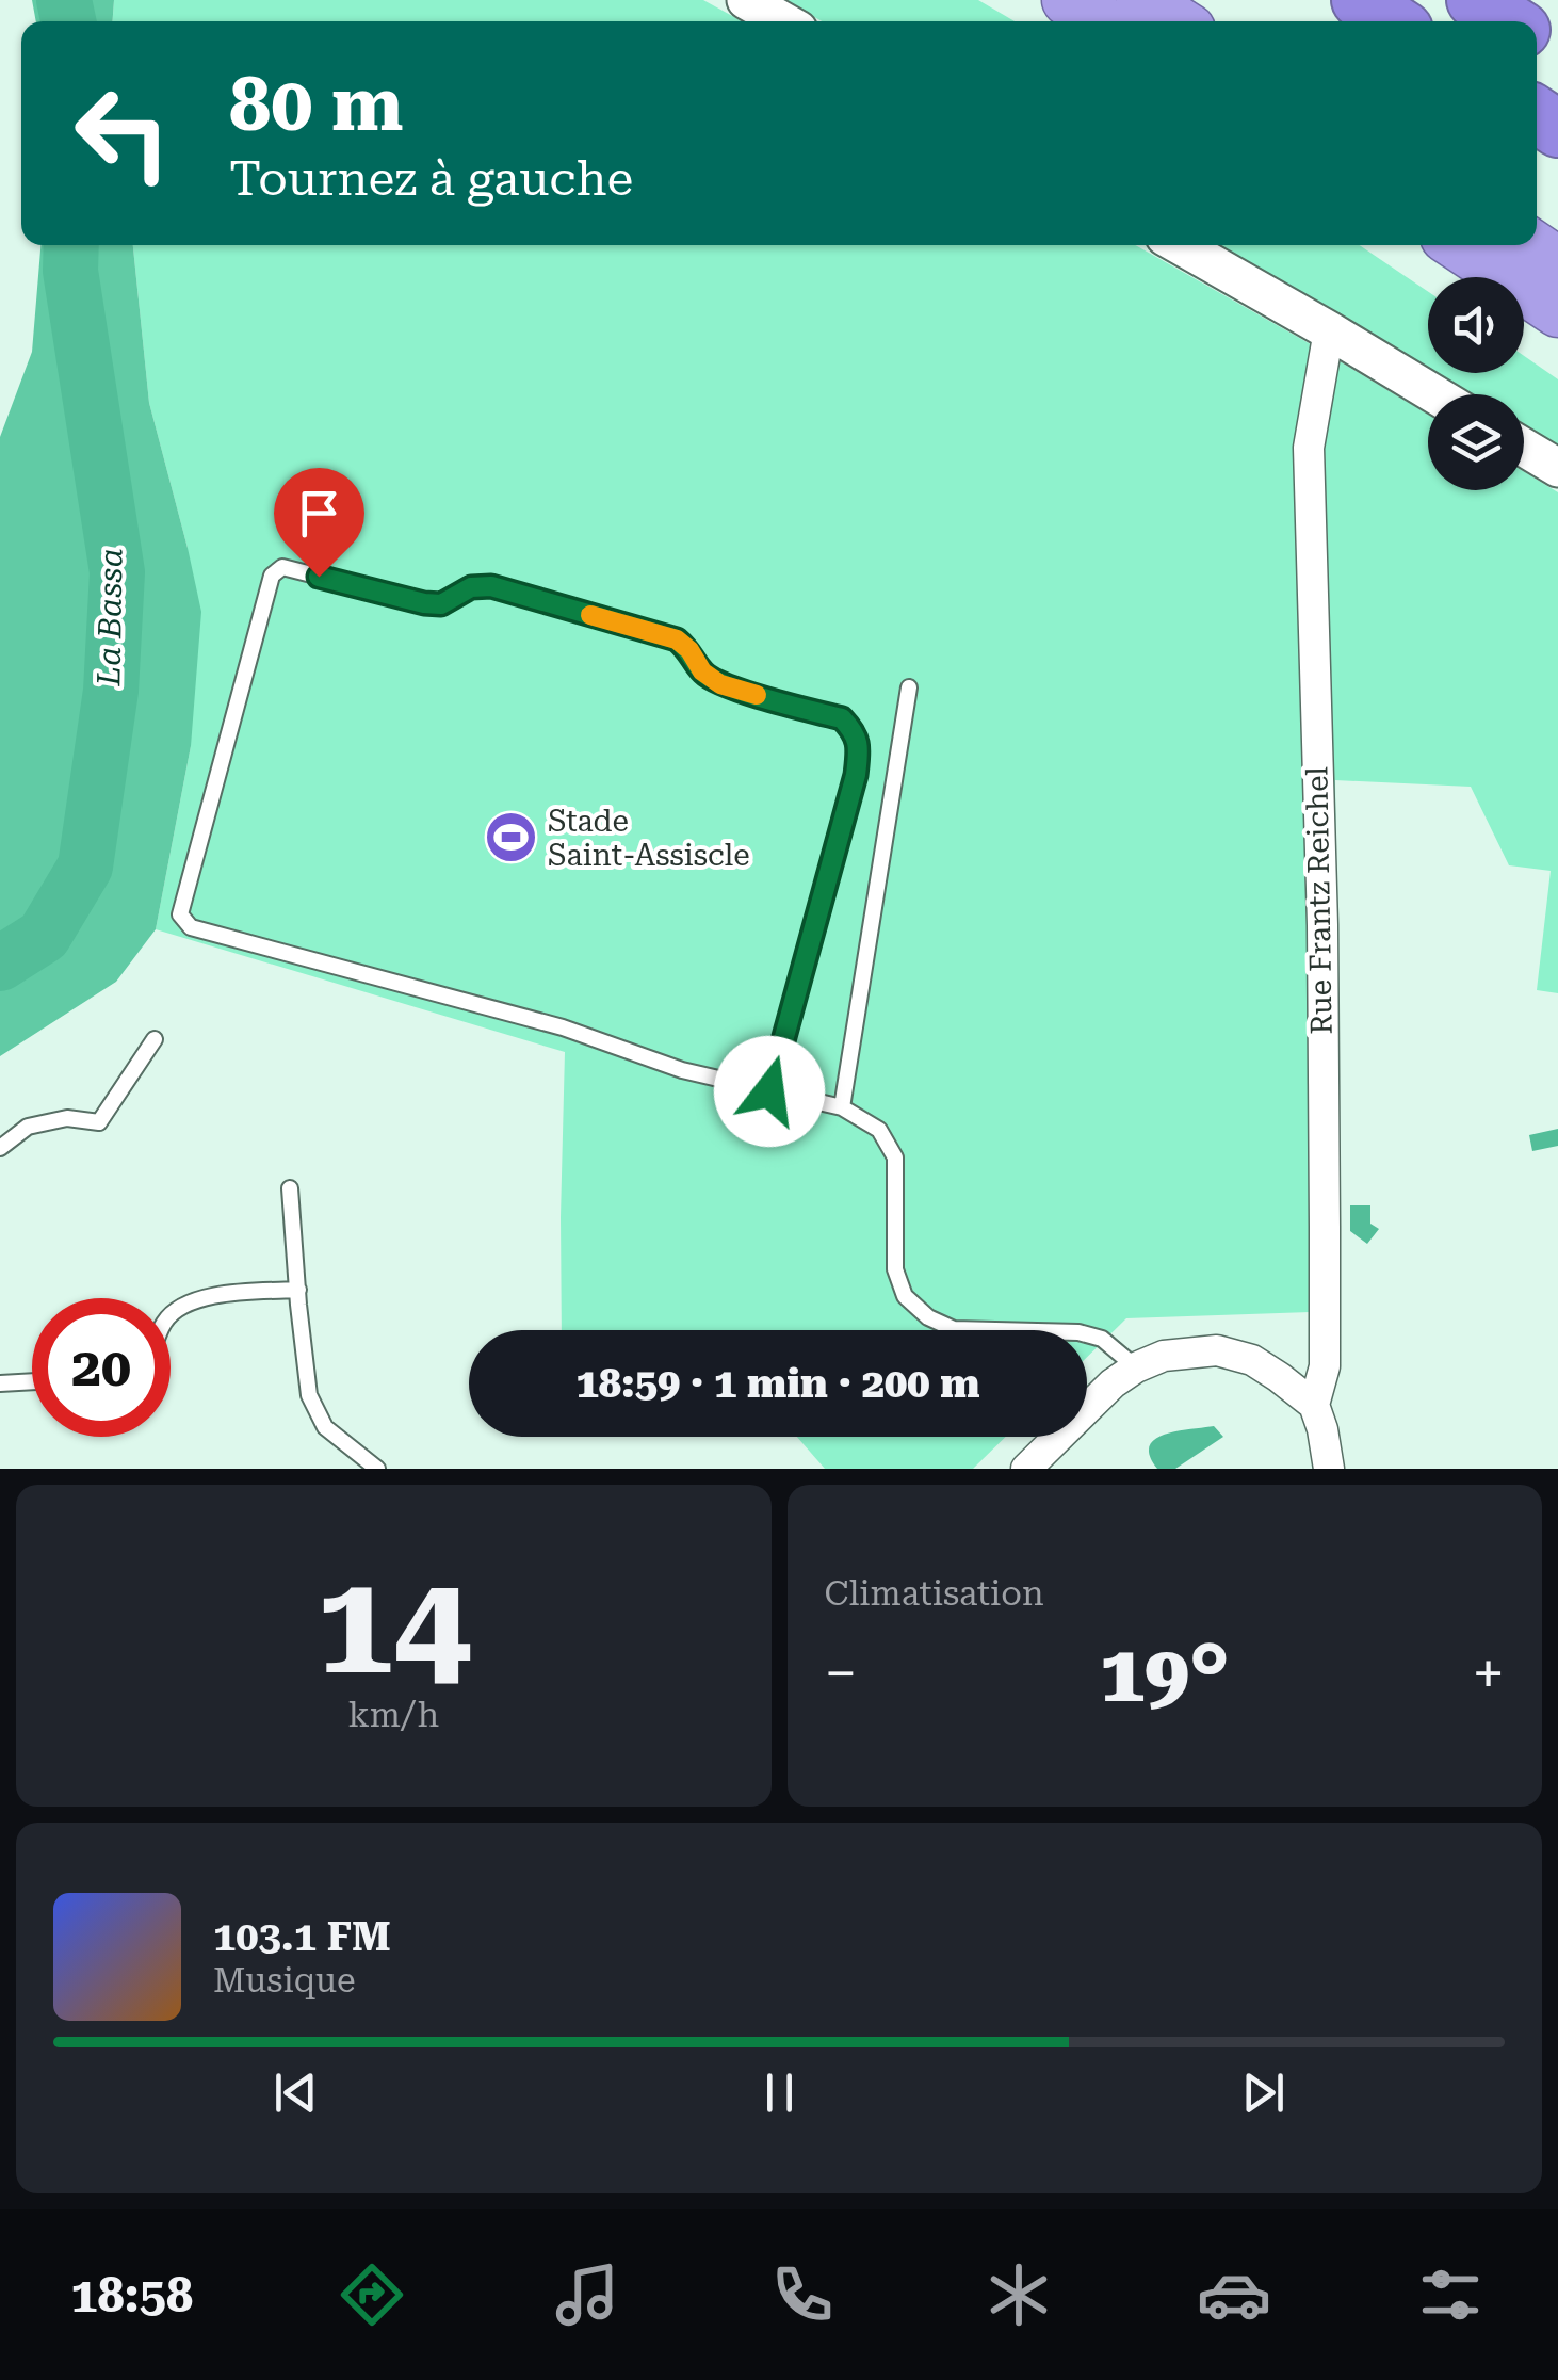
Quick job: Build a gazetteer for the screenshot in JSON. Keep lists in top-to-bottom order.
{
  "streets": {
    "street": ["Rue Frantz Reichel"]
  },
  "water": ["La Bassa"],
  "places": {
    "sports": ["Stade Saint-Assiscle"]
  },
  "page": {
    "turn": ["80 m", "Tournez à gauche"],
    "limit": "20",
    "trip": "18:59 · 1 min · 200 m",
    "tile": [
      ["14", "km/h"],
      "Climatisation"
    ],
    "heat": ["−", "19°", "+"],
    "song": ["103.1 FM", "Musique"],
    "tabs": "18:58"
  }
}
